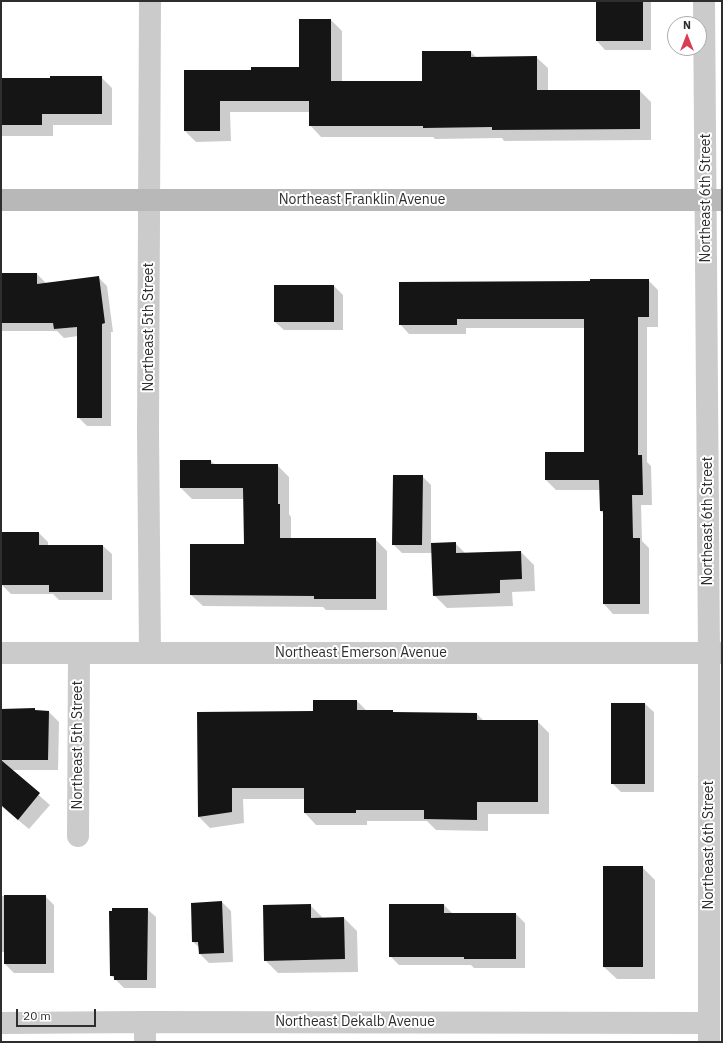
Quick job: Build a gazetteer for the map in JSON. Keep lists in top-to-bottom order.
{
  "streets": {
    "street": [
      "Northeast 6th Street",
      "Northeast Franklin Avenue",
      "Northeast 5th Street",
      "Northeast Emerson Avenue",
      "Northeast Dekalb Avenue"
    ]
  },
  "crossings": [
    ["Northeast 6th Street", "Northeast Franklin Avenue"],
    ["Northeast 6th Street", "Northeast Emerson Avenue"],
    ["Northeast 6th Street", "Northeast Dekalb Avenue"],
    ["Northeast Franklin Avenue", "Northeast 5th Street"],
    ["Northeast 5th Street", "Northeast Emerson Avenue"]
  ],
  "scale_bar": "20 m",
  "north": "top"
}
